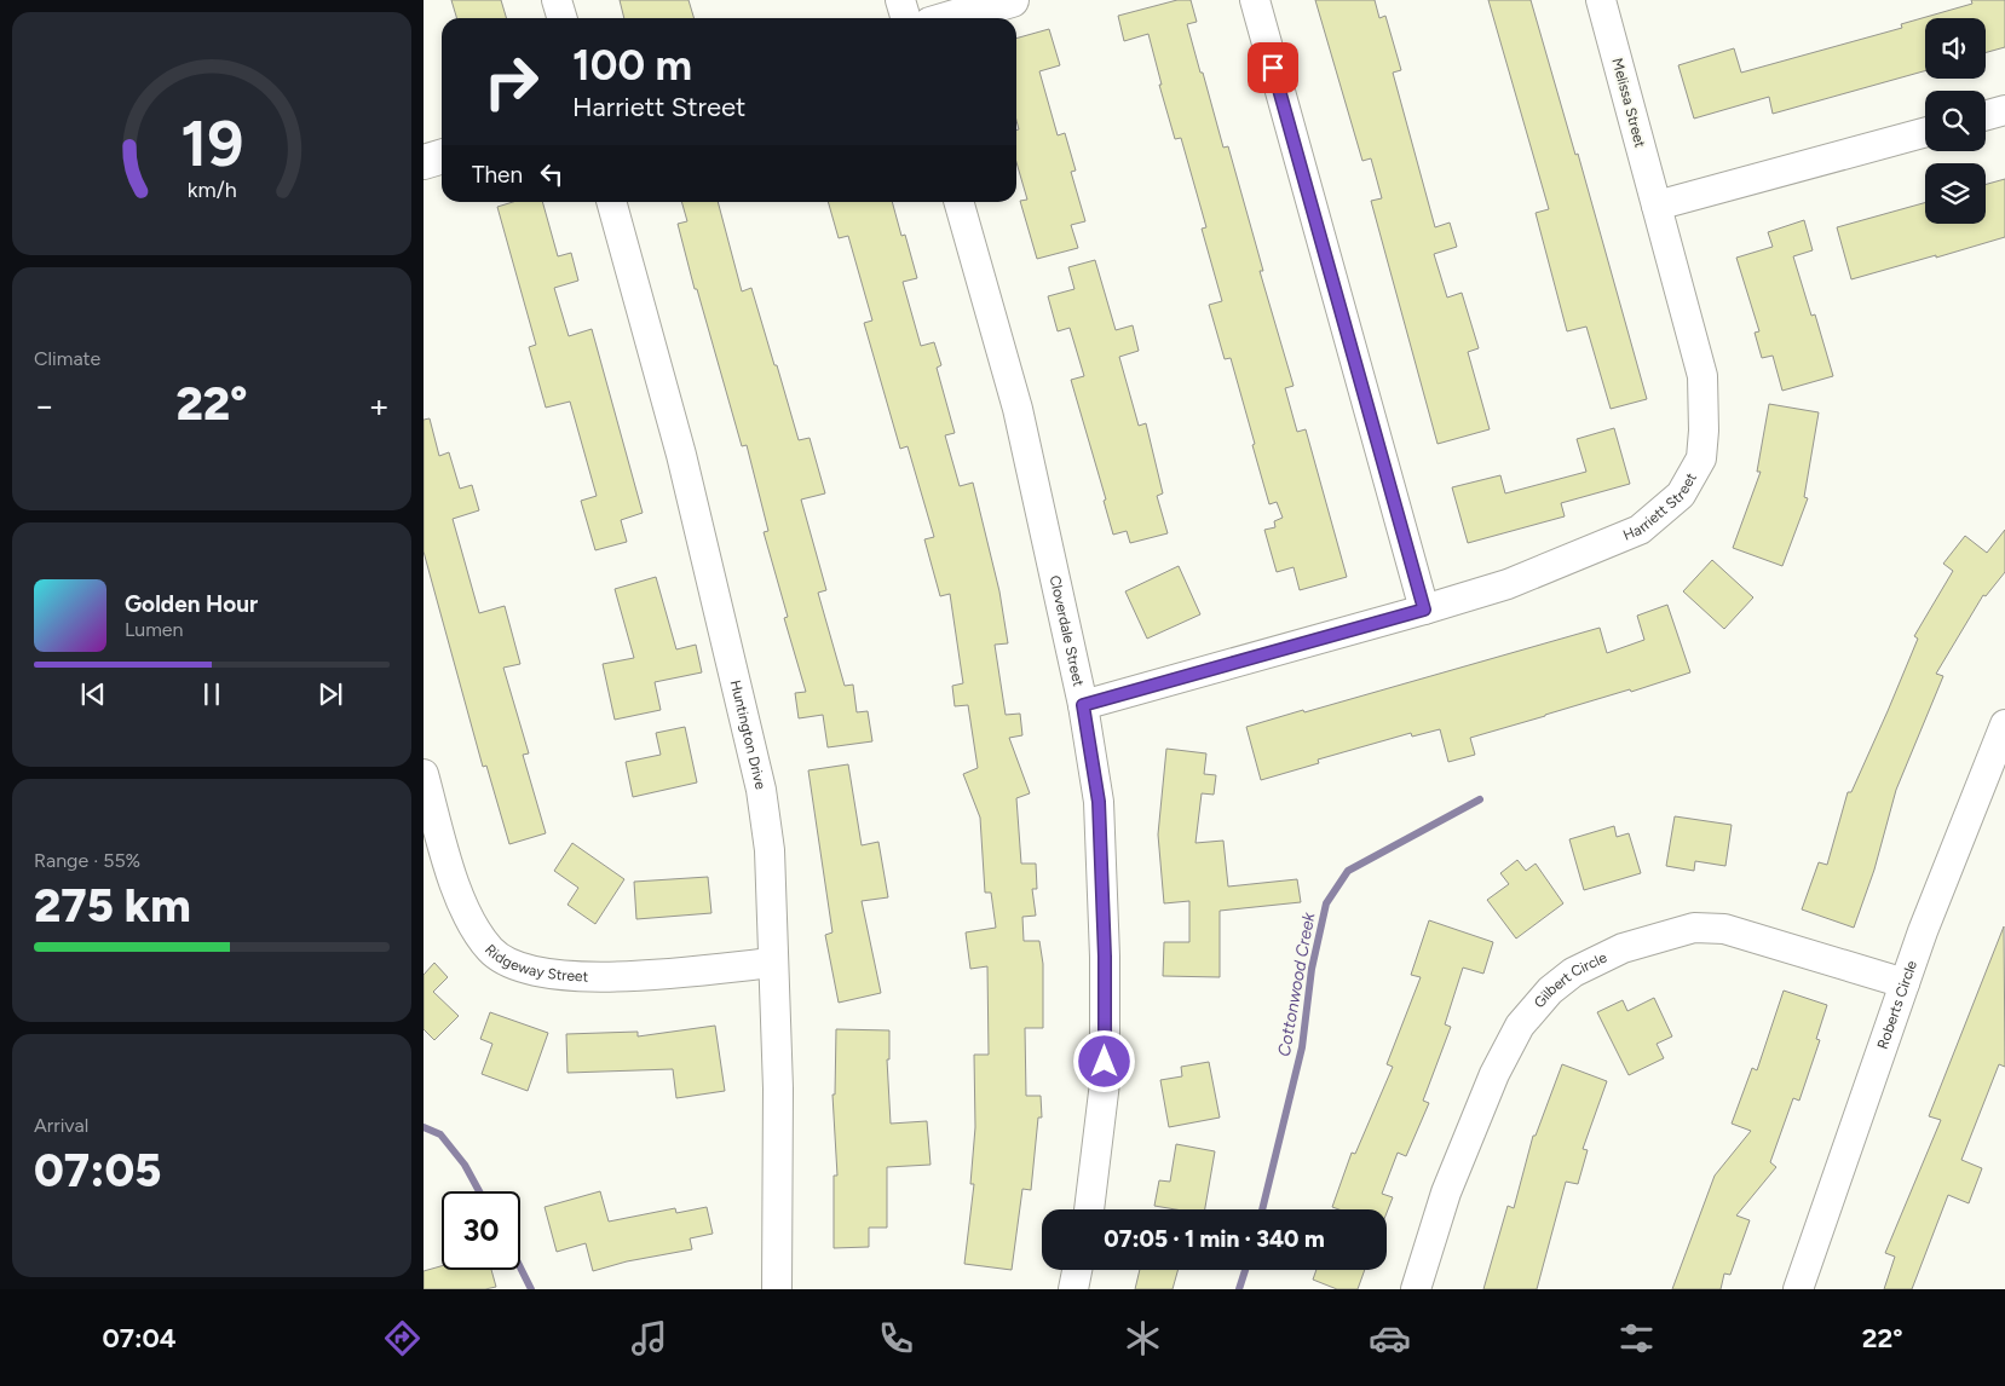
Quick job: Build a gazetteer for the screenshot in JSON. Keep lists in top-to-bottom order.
{
  "streets": {
    "street": [
      "Melissa Street",
      "Harriett Street",
      "Cloverdale Street",
      "Huntington Drive",
      "Ridgeway Street",
      "Gilbert Circle",
      "Roberts Circle"
    ]
  },
  "crossings": [
    ["Melissa Street", "Harriett Street"],
    ["Harriett Street", "Cloverdale Street"],
    ["Huntington Drive", "Ridgeway Street"],
    ["Gilbert Circle", "Roberts Circle"]
  ],
  "water": ["Cottonwood Creek"],
  "page": {
    "turn": ["100 m", "Harriett Street"],
    "then": "Then",
    "tile": [
      "Climate",
      ["Range · 55%", "275 km"],
      ["Arrival", "07:05"]
    ],
    "heat": ["−", "22°", "+"],
    "song": ["Golden Hour", "Lumen"],
    "limit": "30",
    "trip": "07:05 · 1 min · 340 m",
    "tabs": ["07:04", "22°"],
    "gauge": ["19", "km/h"]
  }
}
